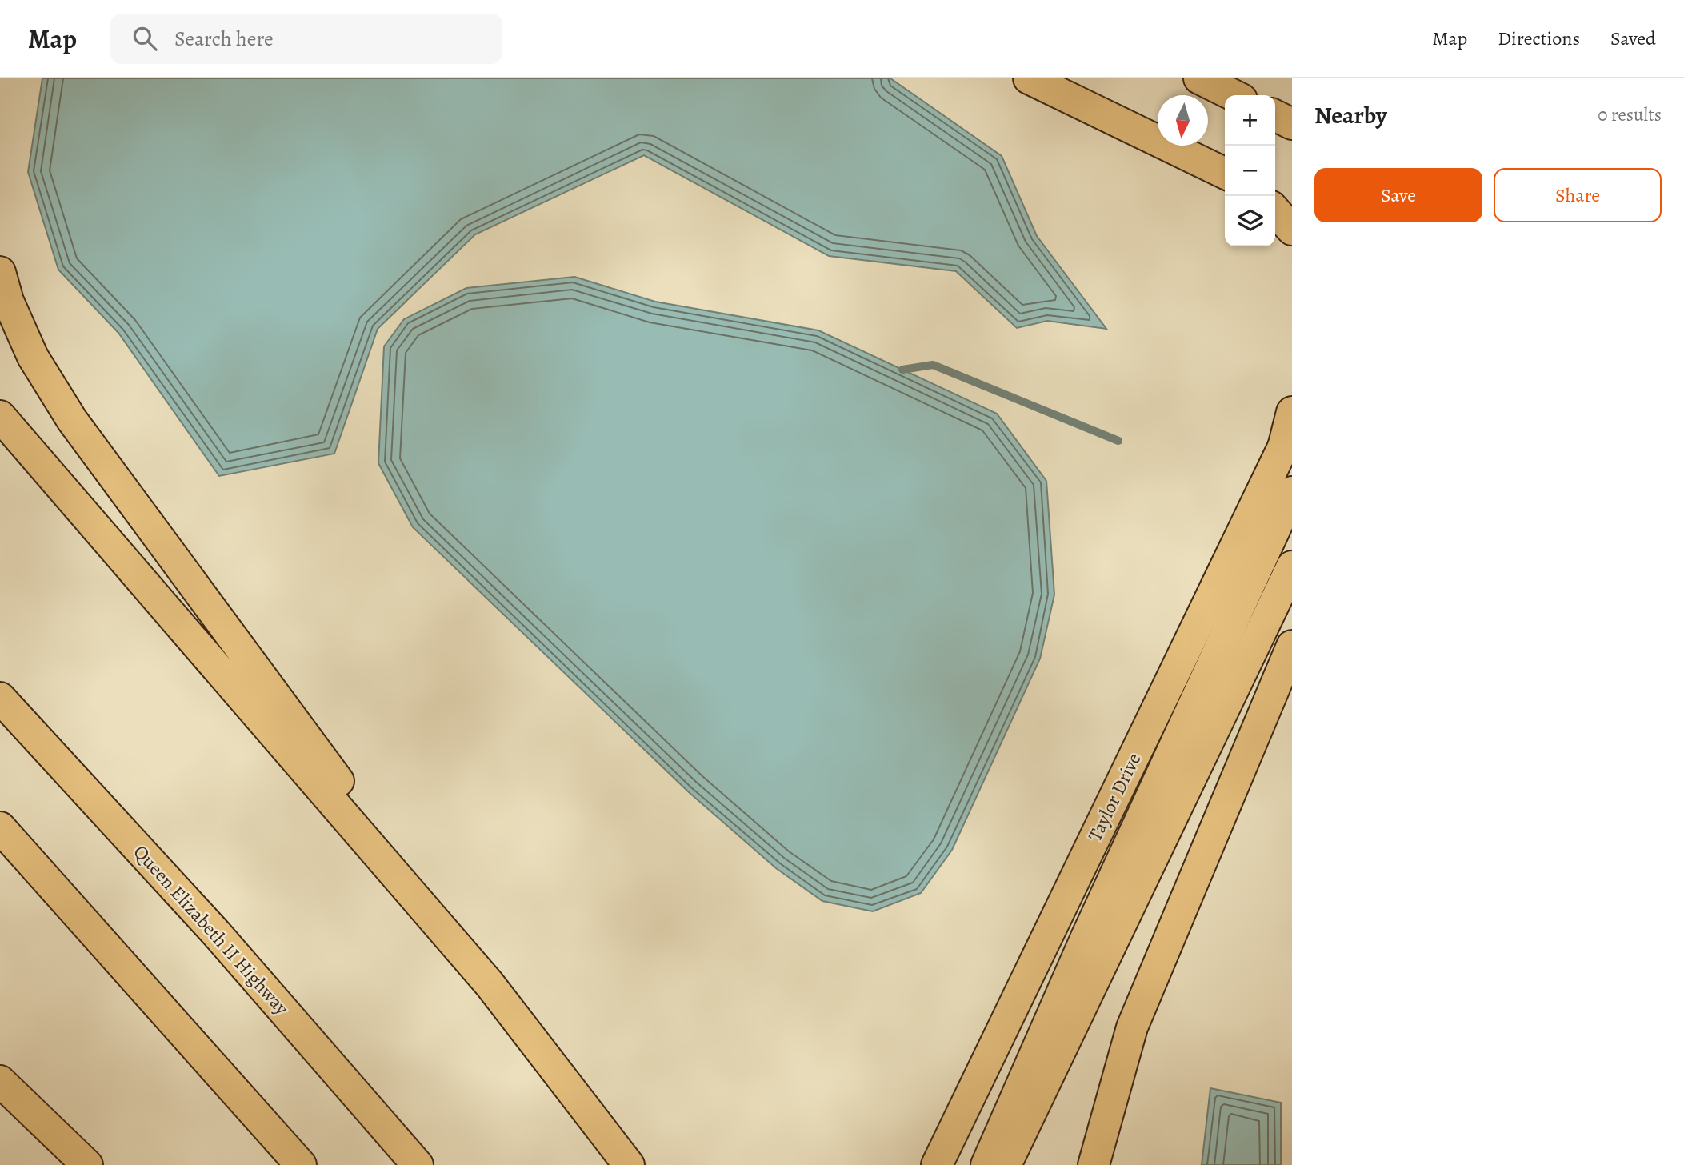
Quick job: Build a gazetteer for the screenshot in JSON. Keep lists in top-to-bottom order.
{
  "streets": {
    "main road": ["Taylor Drive", "Queen Elizabeth II Highway"]
  },
  "north": "bottom",
  "page": {
    "header": "Map",
    "search": "Search here",
    "nav": ["Map", "Directions", "Saved"],
    "heading": ["Nearby", "0 results"],
    "map_buttons": ["+", "−"],
    "buttons": ["Save", "Share"]
  }
}
